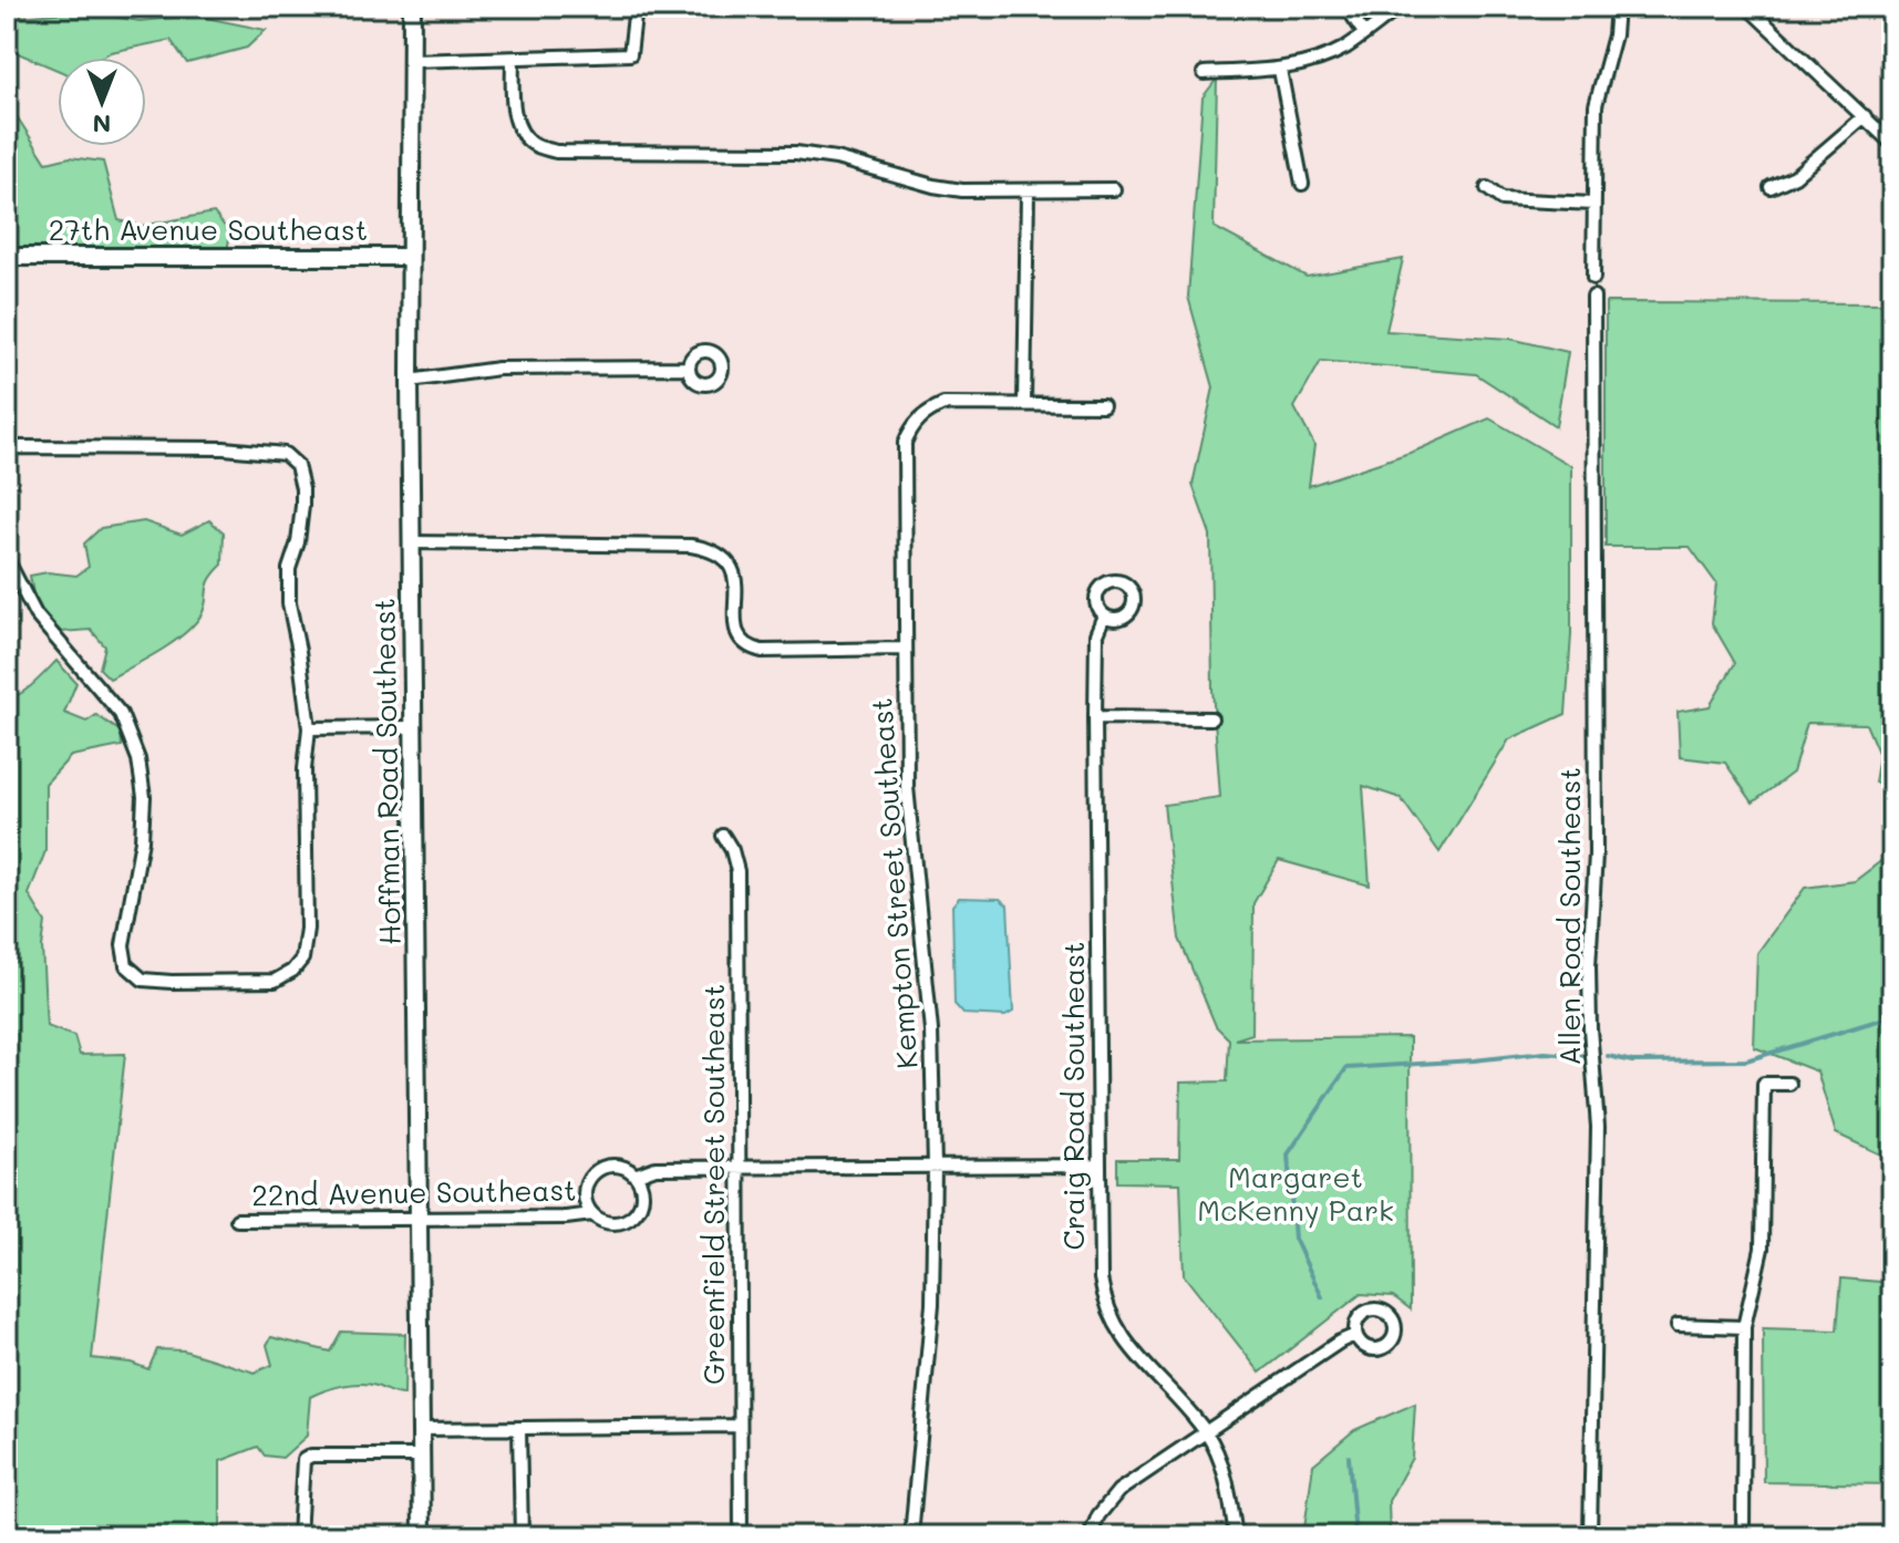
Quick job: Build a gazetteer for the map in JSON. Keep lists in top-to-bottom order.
{
  "streets": {
    "street": [
      "27th Avenue Southeast",
      "Hoffman Road Southeast",
      "Kempton Street Southeast",
      "Allen Road Southeast",
      "Craig Road Southeast",
      "Greenfield Street Southeast",
      "22nd Avenue Southeast"
    ]
  },
  "crossings": [
    ["27th Avenue Southeast", "Hoffman Road Southeast"],
    ["Hoffman Road Southeast", "22nd Avenue Southeast"],
    ["Kempton Street Southeast", "22nd Avenue Southeast"],
    ["Craig Road Southeast", "22nd Avenue Southeast"],
    ["Greenfield Street Southeast", "22nd Avenue Southeast"]
  ],
  "parks": ["Margaret McKenny Park"],
  "north": "bottom"
}
